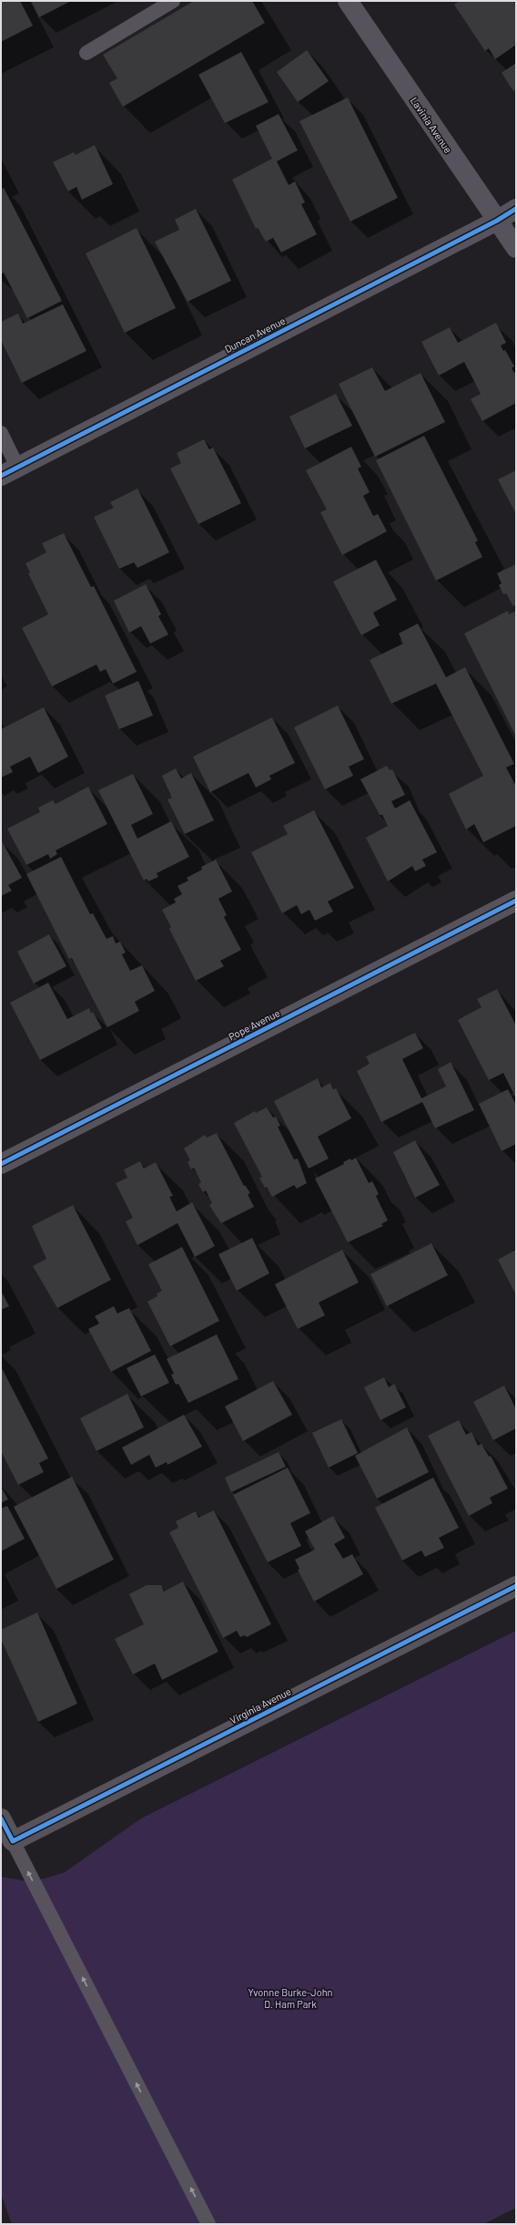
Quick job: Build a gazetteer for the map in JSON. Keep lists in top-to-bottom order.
{
  "streets": {
    "street": [
      "Lavinia Avenue",
      "Duncan Avenue",
      "Pope Avenue",
      "Virginia Avenue"
    ]
  },
  "crossings": [
    ["Lavinia Avenue", "Duncan Avenue"]
  ],
  "parks": ["Yvonne Burke-John D. Ham Park"]
}
